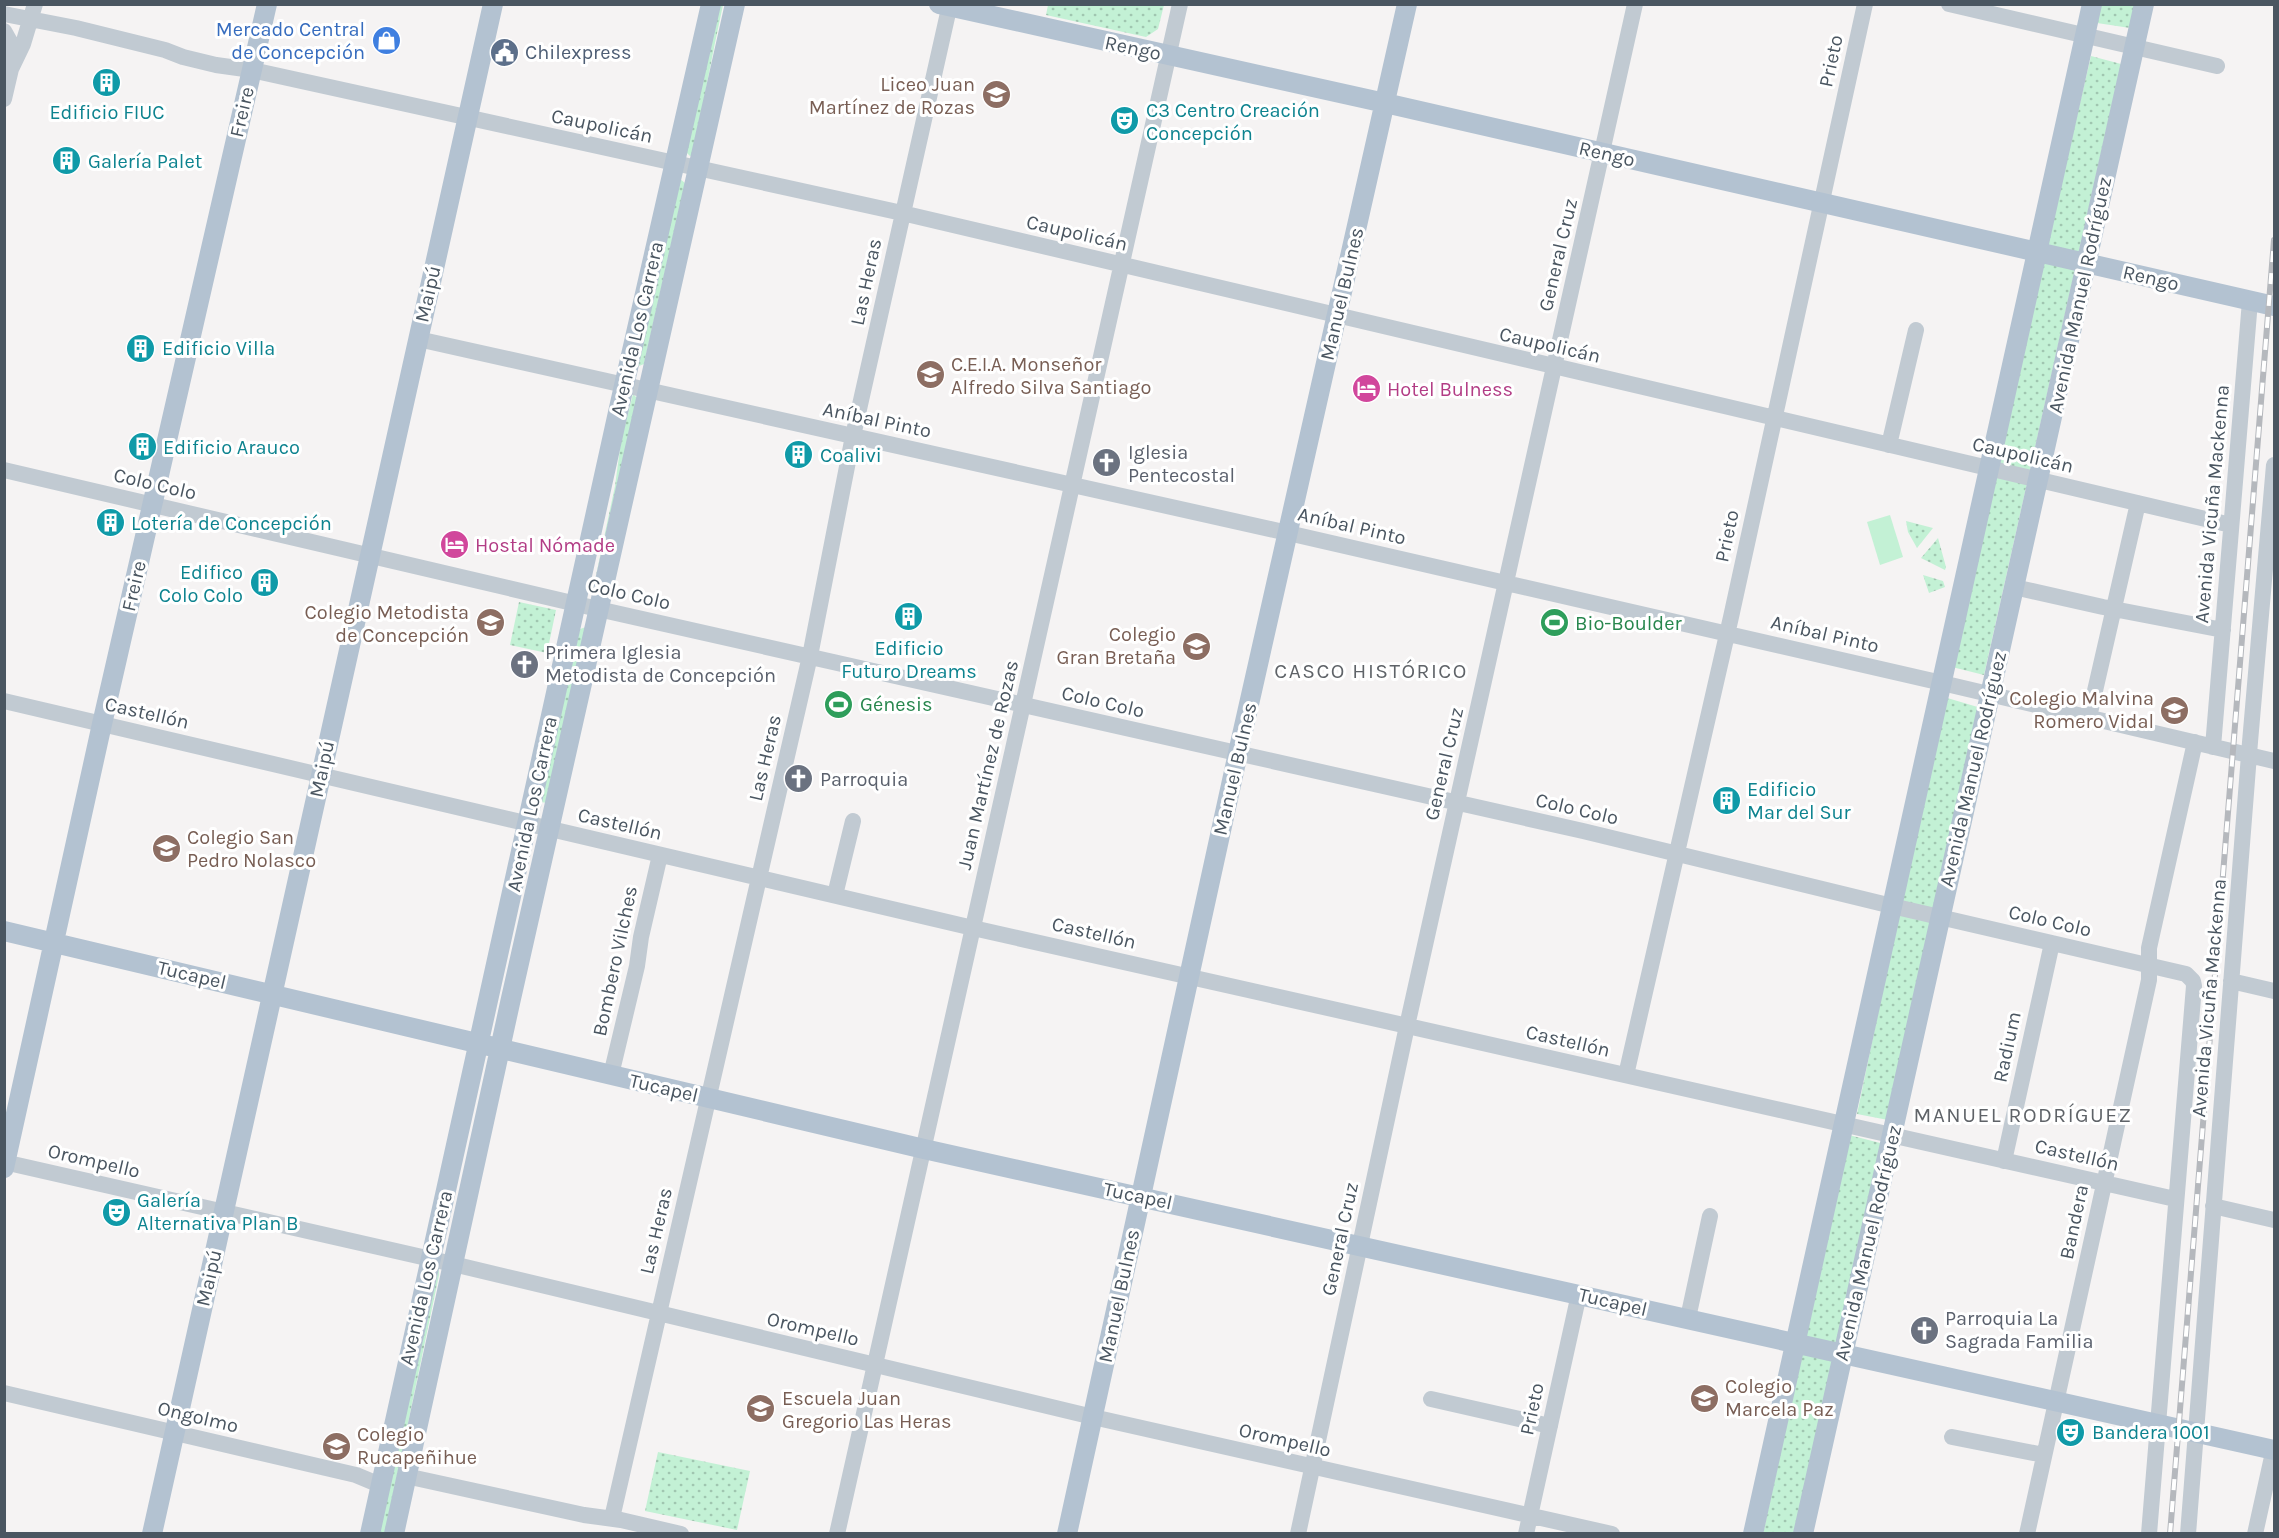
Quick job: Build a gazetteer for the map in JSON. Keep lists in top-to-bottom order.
{
  "streets": {
    "main road": [
      "Rengo",
      "Freire",
      "Maipú",
      "Manuel Bulnes",
      "Avenida Manuel Rodríguez",
      "Avenida Los Carrera",
      "Tucapel"
    ],
    "street": [
      "Prieto",
      "Caupolicán",
      "General Cruz",
      "Las Heras",
      "Aníbal Pinto",
      "Colo Colo",
      "Avenida Vicuña Mackenna",
      "Castellón",
      "Juan Martínez de Rozas",
      "Bombero Vilches",
      "Radium",
      "Orompello",
      "Bandera",
      "Ongolmo"
    ]
  },
  "crossings": [
    ["Rengo", "Prieto"],
    ["Rengo", "General Cruz"],
    ["Rengo", "Las Heras"],
    ["Rengo", "Manuel Bulnes"],
    ["Rengo", "Avenida Manuel Rodríguez"],
    ["Rengo", "Avenida Vicuña Mackenna"],
    ["Rengo", "Juan Martínez de Rozas"],
    ["Prieto", "Caupolicán"],
    ["Prieto", "Aníbal Pinto"],
    ["Prieto", "Colo Colo"],
    ["Prieto", "Castellón"],
    ["Prieto", "Tucapel"],
    ["Prieto", "Orompello"],
    ["Freire", "Caupolicán"],
    ["Freire", "Colo Colo"],
    ["Freire", "Castellón"],
    ["Freire", "Tucapel"],
    ["Freire", "Orompello"],
    ["Caupolicán", "General Cruz"],
    ["Caupolicán", "Las Heras"],
    ["Caupolicán", "Maipú"],
    ["Caupolicán", "Manuel Bulnes"],
    ["Caupolicán", "Avenida Manuel Rodríguez"],
    ["Caupolicán", "Avenida Los Carrera"],
    ["Caupolicán", "Avenida Vicuña Mackenna"],
    ["Caupolicán", "Juan Martínez de Rozas"],
    ["General Cruz", "Aníbal Pinto"],
    ["General Cruz", "Colo Colo"],
    ["General Cruz", "Castellón"],
    ["General Cruz", "Tucapel"],
    ["General Cruz", "Orompello"],
    ["Las Heras", "Aníbal Pinto"],
    ["Las Heras", "Colo Colo"],
    ["Las Heras", "Castellón"],
    ["Las Heras", "Tucapel"],
    ["Las Heras", "Orompello"],
    ["Maipú", "Aníbal Pinto"],
    ["Maipú", "Colo Colo"],
    ["Maipú", "Castellón"],
    ["Maipú", "Tucapel"],
    ["Maipú", "Orompello"],
    ["Maipú", "Ongolmo"],
    ["Manuel Bulnes", "Aníbal Pinto"],
    ["Manuel Bulnes", "Colo Colo"],
    ["Manuel Bulnes", "Castellón"],
    ["Manuel Bulnes", "Tucapel"],
    ["Manuel Bulnes", "Orompello"],
    ["Avenida Manuel Rodríguez", "Aníbal Pinto"],
    ["Avenida Manuel Rodríguez", "Colo Colo"],
    ["Avenida Manuel Rodríguez", "Castellón"],
    ["Avenida Manuel Rodríguez", "Tucapel"],
    ["Avenida Los Carrera", "Aníbal Pinto"],
    ["Avenida Los Carrera", "Colo Colo"],
    ["Avenida Los Carrera", "Castellón"],
    ["Avenida Los Carrera", "Tucapel"],
    ["Avenida Los Carrera", "Orompello"],
    ["Avenida Los Carrera", "Ongolmo"],
    ["Aníbal Pinto", "Avenida Vicuña Mackenna"],
    ["Aníbal Pinto", "Juan Martínez de Rozas"],
    ["Aníbal Pinto", "Bandera"],
    ["Colo Colo", "Avenida Vicuña Mackenna"],
    ["Colo Colo", "Juan Martínez de Rozas"],
    ["Colo Colo", "Radium"],
    ["Colo Colo", "Bandera"],
    ["Avenida Vicuña Mackenna", "Castellón"],
    ["Avenida Vicuña Mackenna", "Tucapel"],
    ["Castellón", "Juan Martínez de Rozas"],
    ["Castellón", "Bombero Vilches"],
    ["Castellón", "Radium"],
    ["Castellón", "Bandera"],
    ["Juan Martínez de Rozas", "Tucapel"],
    ["Juan Martínez de Rozas", "Orompello"],
    ["Bombero Vilches", "Tucapel"],
    ["Tucapel", "Bandera"]
  ],
  "districts": ["CASCO HISTÓRICO", "MANUEL RODRÍGUEZ"],
  "places": {
    "shop": ["Mercado Central de Concepción"],
    "public building": ["Chilexpress"],
    "building": [
      "Edificio FIUC",
      "Galería Palet",
      "Edificio Villa",
      "Edificio Arauco",
      "Coalivi",
      "Lotería de Concepción",
      "Edifico Colo Colo",
      "Edificio Futuro Dreams",
      "Edificio Mar del Sur"
    ],
    "school or university": [
      "Liceo Juan Martínez de Rozas",
      "C.E.I.A. Monseñor Alfredo Silva Santiago",
      "Colegio Metodista de Concepción",
      "Colegio Gran Bretaña",
      "Colegio Malvina Romero Vidal",
      "Colegio San Pedro Nolasco",
      "Colegio Marcela Paz",
      "Escuela Juan Gregorio Las Heras",
      "Colegio Rucapeñihue"
    ],
    "theatre": ["C3 Centro Creación Concepción", "Galería Alternativa Plan B", "Bandera 1001"],
    "hotel": ["Hotel Bulness", "Hostal Nómade"],
    "church": [
      "Iglesia Pentecostal",
      "Primera Iglesia Metodista de Concepción",
      "Parroquia",
      "Parroquia La Sagrada Familia"
    ],
    "sports": ["Bio-Boulder", "Génesis"]
  }
}
